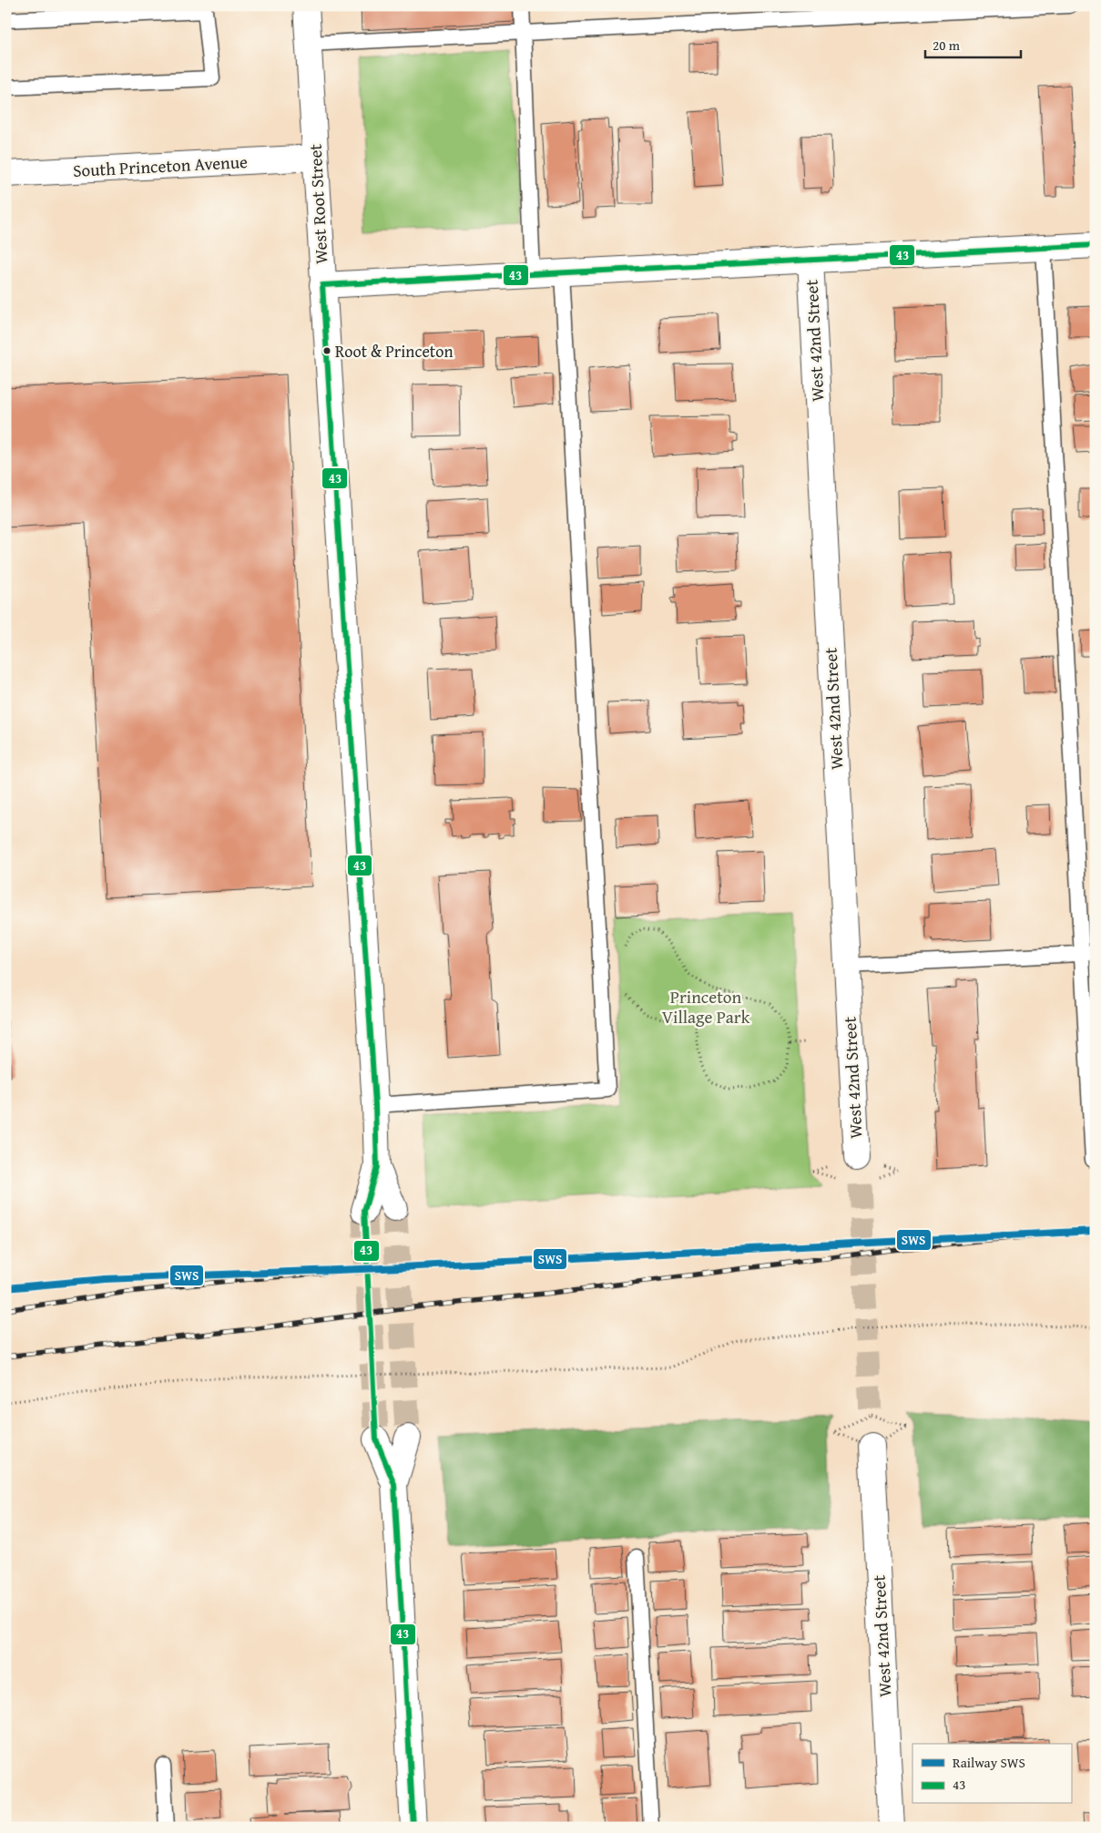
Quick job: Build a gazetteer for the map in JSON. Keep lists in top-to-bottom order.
{
  "streets": {
    "street": ["South Princeton Avenue", "West Root Street", "West 42nd Street"]
  },
  "crossings": [
    ["South Princeton Avenue", "West Root Street"]
  ],
  "parks": ["Princeton Village Park"],
  "places": ["Root & Princeton"],
  "lines": ["transit line 43", "rail line SWS"],
  "legend": ["Railway SWS", "43"],
  "scale_bar": "20 m"
}
